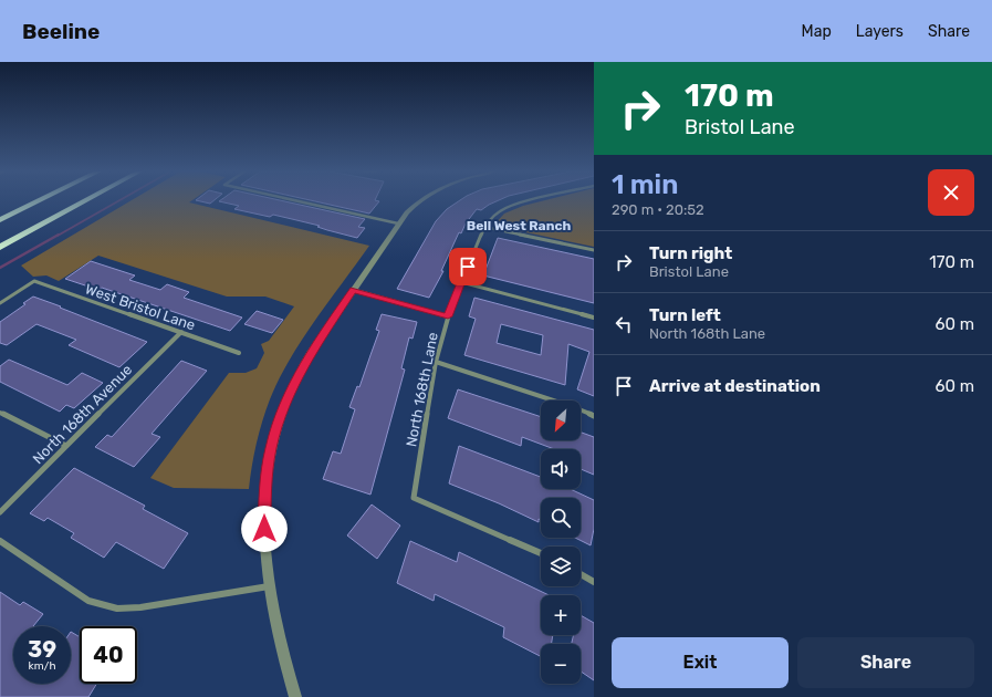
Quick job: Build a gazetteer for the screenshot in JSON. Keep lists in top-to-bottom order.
{
  "streets": {
    "street": ["West Bristol Lane", "North 168th Lane", "North 168th Avenue"]
  },
  "crossings": [
    ["West Bristol Lane", "North 168th Avenue"]
  ],
  "districts": ["Bell West Ranch"],
  "north": "bottom left",
  "page": {
    "header": "Beeline",
    "nav": ["Map", "Layers", "Share"],
    "turn": ["170 m", "Bristol Lane"],
    "heading": ["1 min", "290 m · 20:52"],
    "list": [
      {
        "name": "Turn right",
        "note": "Bristol Lane",
        "value": "170 m"
      },
      {
        "name": "Turn left",
        "note": "North 168th Lane",
        "value": "60 m"
      },
      {
        "name": "Arrive at destination",
        "value": "60 m"
      }
    ],
    "map_buttons": ["+", "−"],
    "speed": "39 km/h",
    "limit": "40",
    "buttons": ["Exit", "Share"]
  }
}
